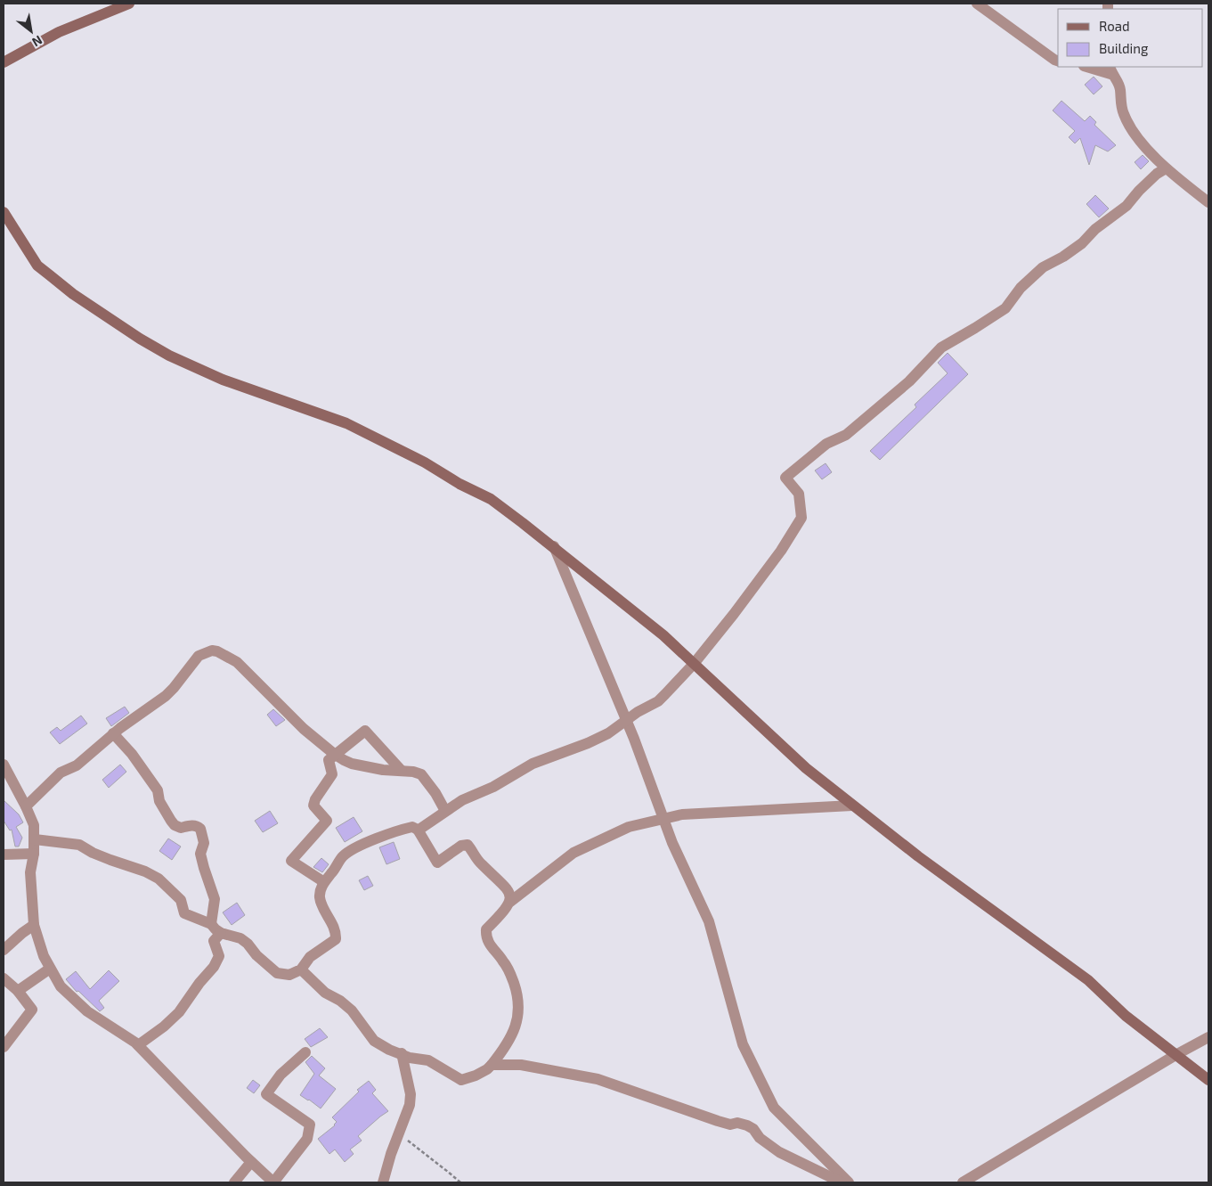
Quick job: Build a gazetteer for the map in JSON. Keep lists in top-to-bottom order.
{
  "legend": ["Road", "Building"],
  "north": "bottom right"
}
